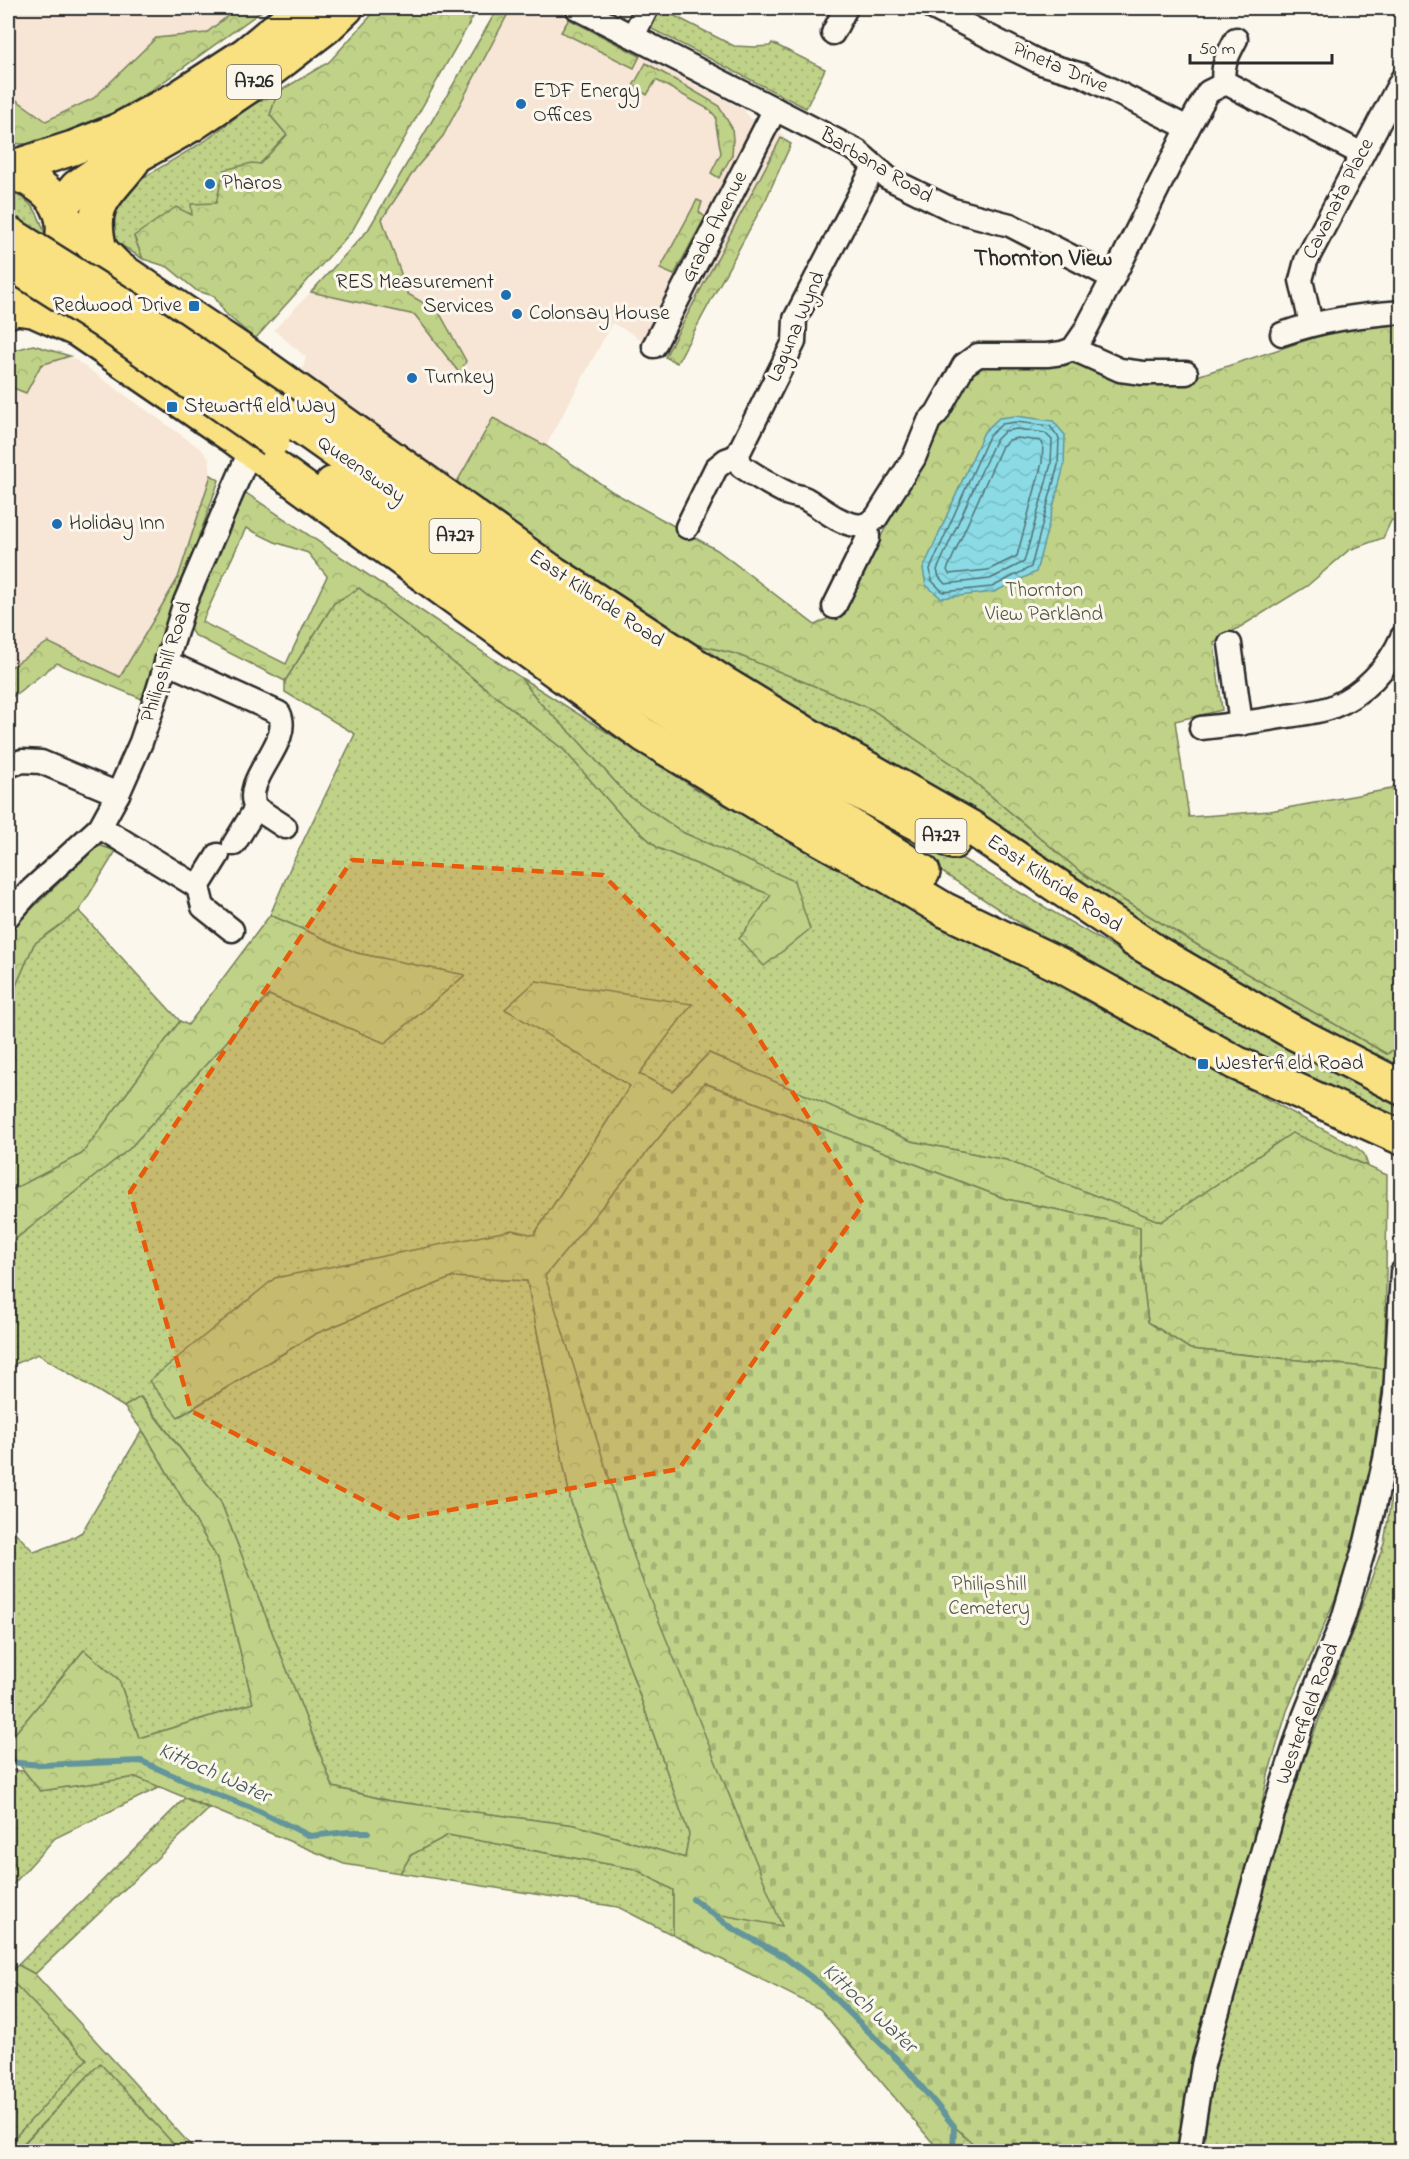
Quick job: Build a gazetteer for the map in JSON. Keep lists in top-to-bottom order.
{
  "streets": {
    "main road": [
      "A726",
      "Queensway",
      "A727",
      "East Kilbride Road"
    ],
    "street": [
      "Pineta Drive",
      "Barbana Road",
      "Cavanata Place",
      "Grado Avenue",
      "Laguna Wynd",
      "Philipshill Road",
      "Westerfield Road"
    ]
  },
  "crossings": [
    ["A726", "East Kilbride Road"],
    ["Barbana Road", "Grado Avenue"],
    ["Barbana Road", "Laguna Wynd"],
    ["Queensway", "East Kilbride Road"],
    ["East Kilbride Road", "Philipshill Road"]
  ],
  "districts": ["Thornton View"],
  "water": ["Kittoch Water"],
  "parks": ["Thornton View Parkland", "Philipshill Cemetery"],
  "places": {
    "other": [
      "EDF Energy Offices",
      "Pharos",
      "RES Measurement Services",
      "Colonsay House",
      "Turnkey",
      "Holiday Inn"
    ],
    "transit": ["Redwood Drive", "Stewartfield Way", "Westerfield Road"]
  },
  "scale_bar": "50 m"
}
